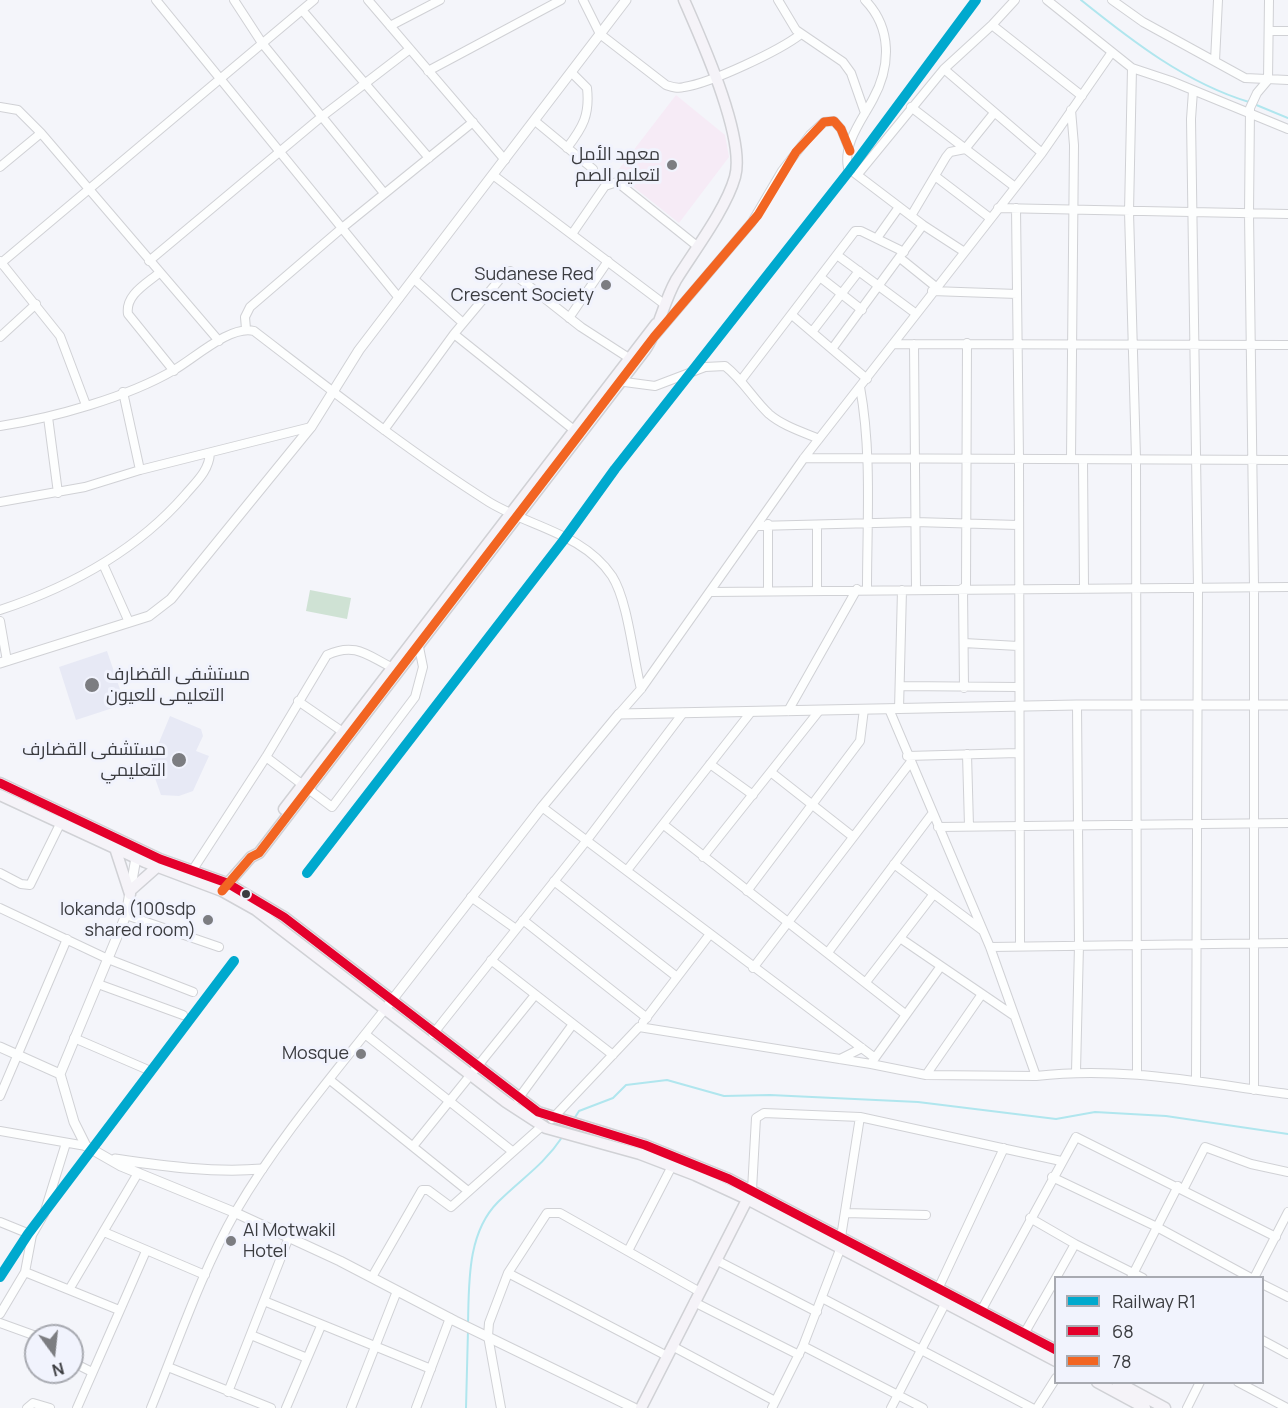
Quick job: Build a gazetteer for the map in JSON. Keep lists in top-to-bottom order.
{
  "places": [
    "معهد الأمل لتعليم الصم",
    "Sudanese Red Crescent Society",
    "مستشفى القضارف التعليمى للعيون",
    "مستشفى القضارف التعليمي",
    "lokanda (100sdp shared room)",
    "Mosque",
    "Al Motwakil Hotel"
  ],
  "lines": ["rail line R1", "transit line 78", "transit line 68"],
  "legend": ["Railway R1", "68", "78"],
  "north": "bottom"
}
